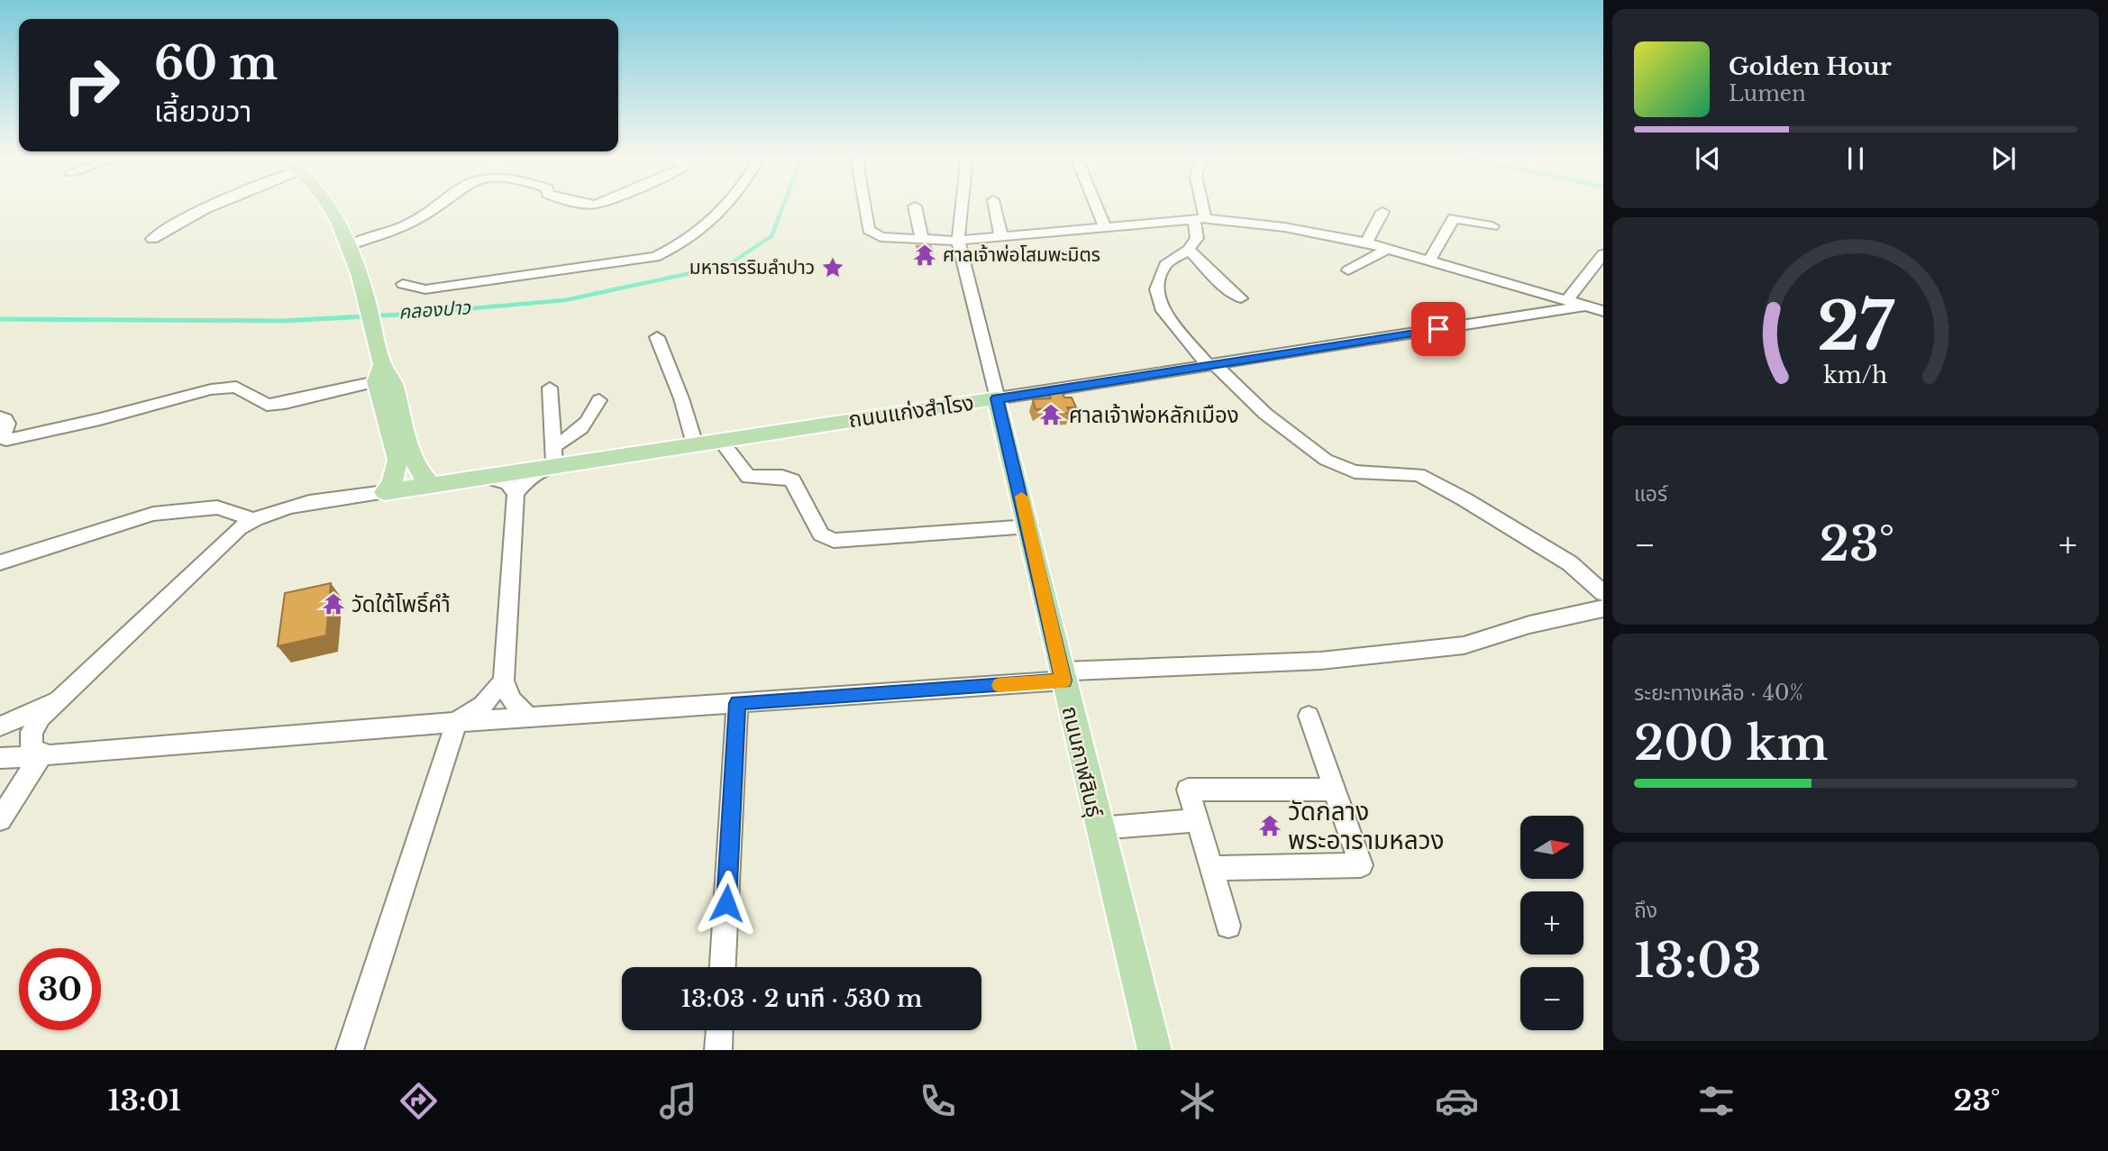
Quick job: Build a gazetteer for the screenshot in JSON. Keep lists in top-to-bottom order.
{
  "streets": {
    "main road": ["ถนนแก่งสำโรง", "ถนนกาฬสินธุ์"]
  },
  "crossings": [
    ["ถนนแก่งสำโรง", "ถนนกาฬสินธุ์"]
  ],
  "water": ["คลองปาว"],
  "places": {
    "temple": [
      "ศาลเจ้าพ่อโสมพะมิตร",
      "ศาลเจ้าพ่อหลักเมือง",
      "วัดใต้โพธิ์คำ้",
      "วัดกลาง พระอารามหลวง"
    ],
    "place": ["มหาธารริมลำปาว"]
  },
  "north": "right",
  "page": {
    "turn": ["60 m", "เลี้ยวขวา"],
    "song": ["Golden Hour", "Lumen"],
    "tile": [
      "แอร์",
      ["ระยะทางเหลือ · 40%", "200 km"],
      ["ถึง", "13:03"]
    ],
    "heat": ["−", "23°", "+"],
    "map_buttons": ["+", "−"],
    "limit": "30",
    "trip": "13:03 · 2 นาที · 530 m",
    "tabs": ["13:01", "23°"],
    "gauge": ["27", "km/h"]
  }
}
